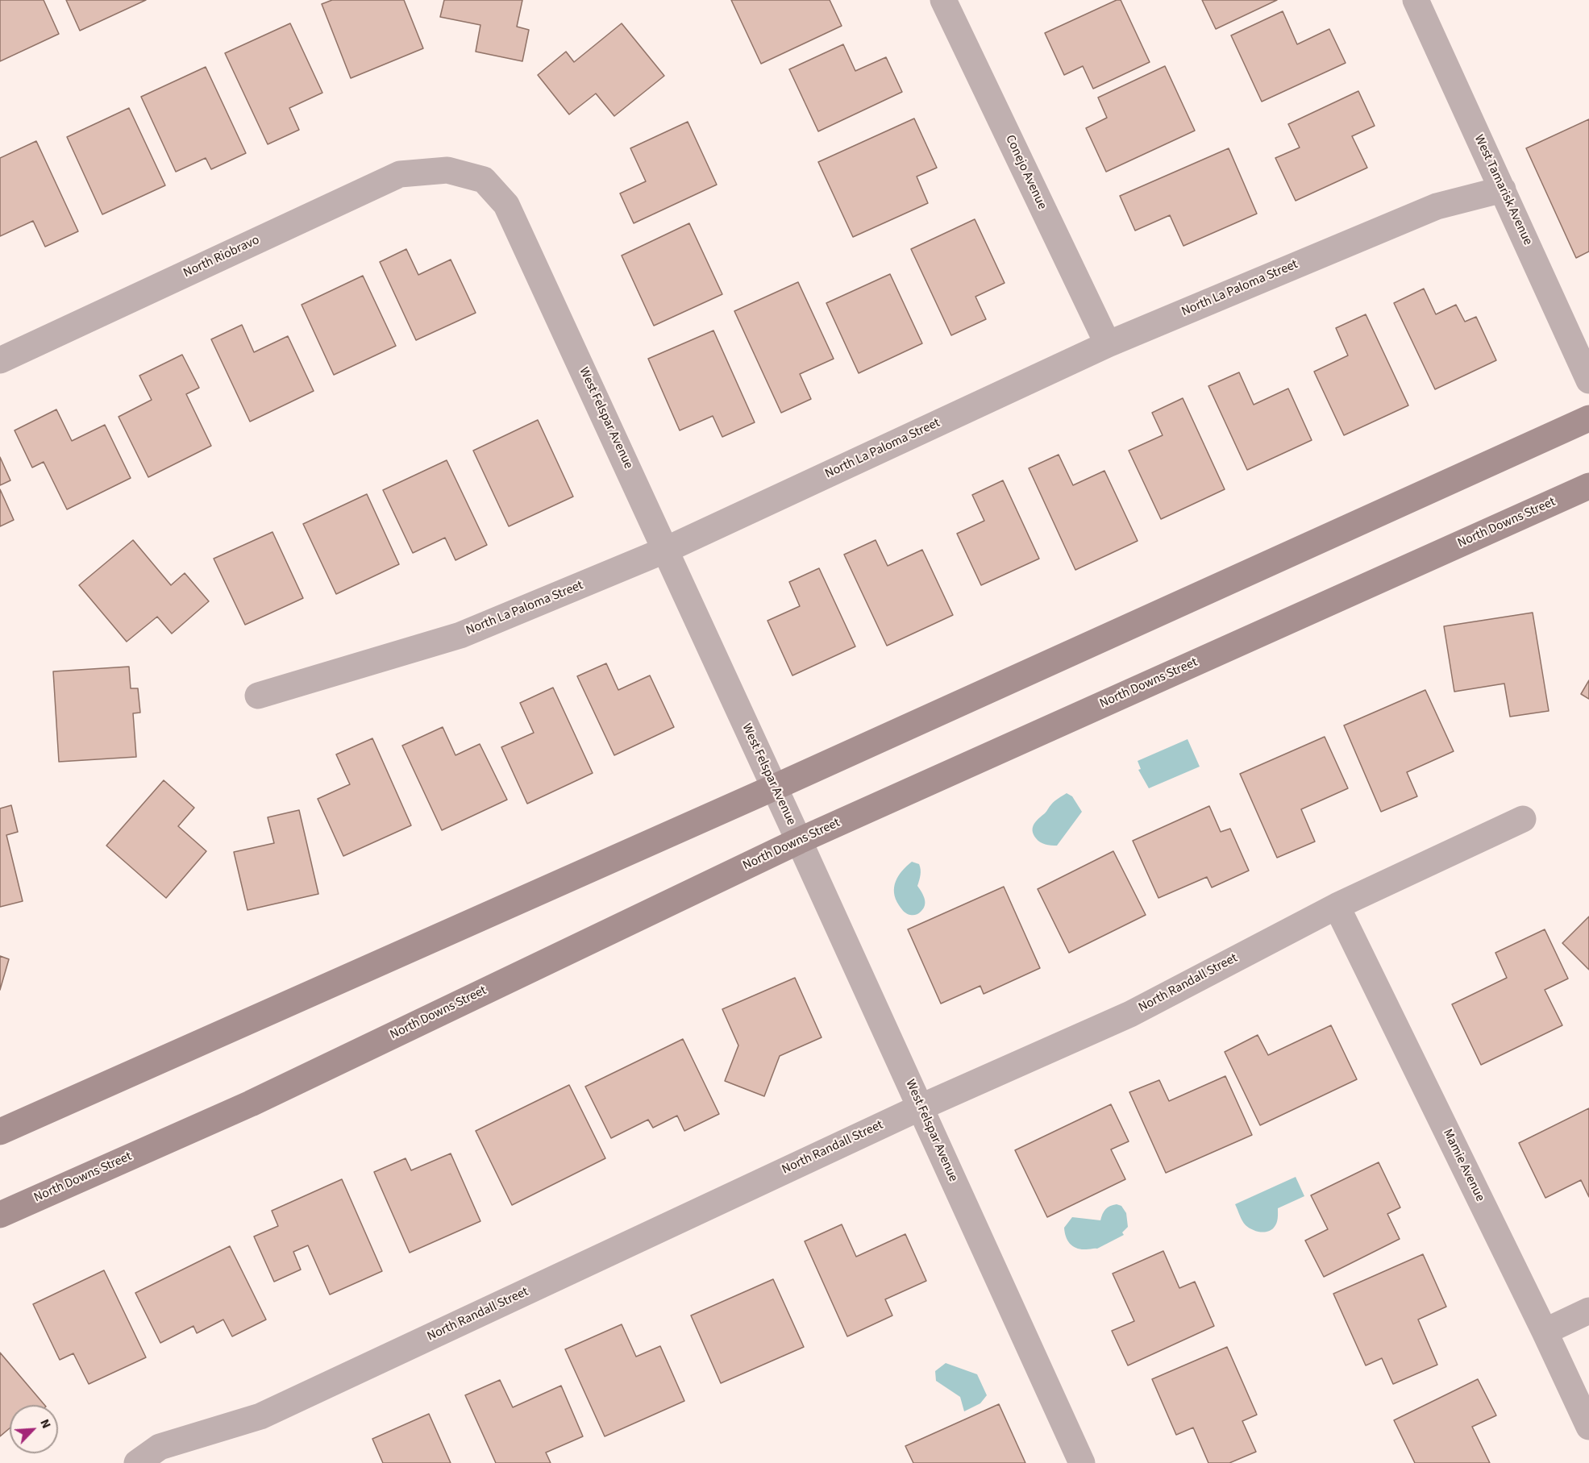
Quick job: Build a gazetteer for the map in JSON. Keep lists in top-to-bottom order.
{
  "streets": {
    "main road": ["North Downs Street"],
    "street": [
      "Conejo Avenue",
      "West Tamarisk Avenue",
      "North Riobravo",
      "North La Paloma Street",
      "West Felspar Avenue",
      "North Randall Street",
      "Mamie Avenue"
    ]
  },
  "crossings": [
    ["Conejo Avenue", "North La Paloma Street"],
    ["West Tamarisk Avenue", "North La Paloma Street"],
    ["North Riobravo", "West Felspar Avenue"],
    ["North La Paloma Street", "West Felspar Avenue"],
    ["West Felspar Avenue", "North Downs Street"],
    ["West Felspar Avenue", "North Randall Street"],
    ["North Randall Street", "Mamie Avenue"]
  ],
  "north": "top right"
}
